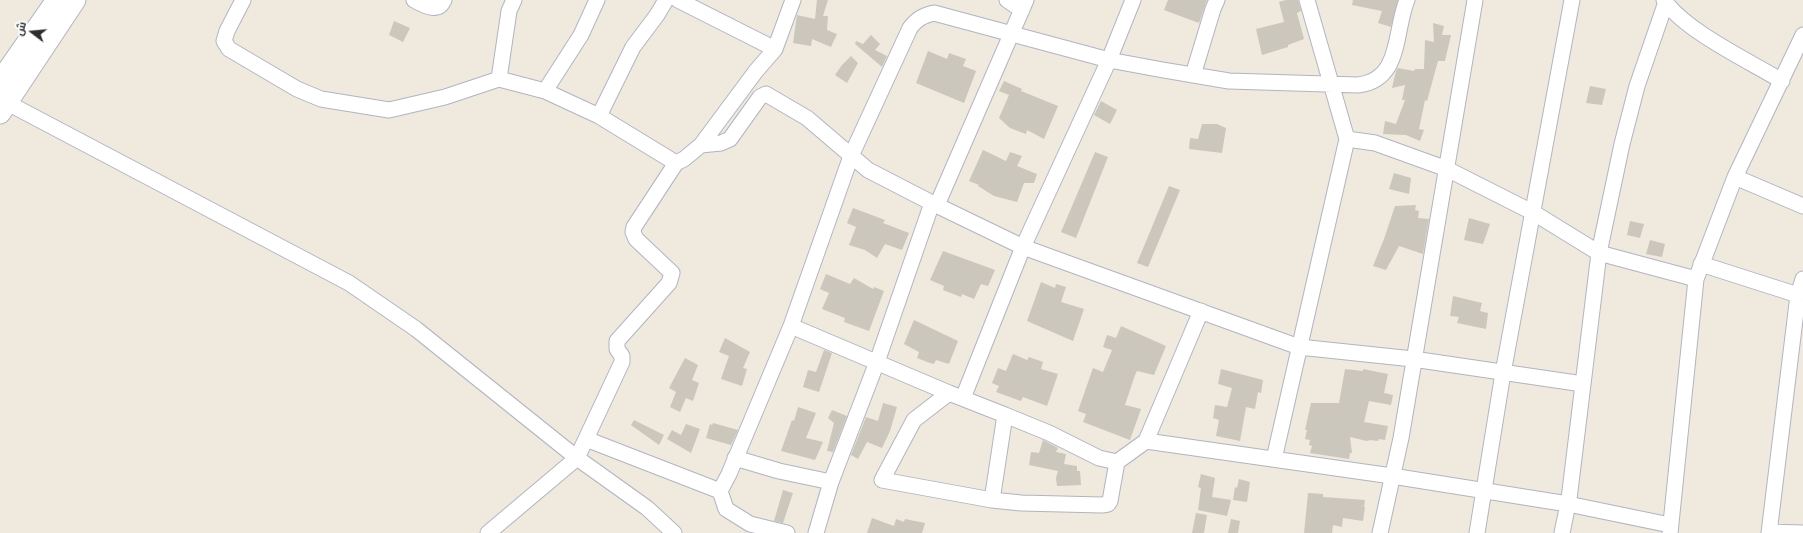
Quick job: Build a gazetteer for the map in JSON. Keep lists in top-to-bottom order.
{
  "north": "left"
}
